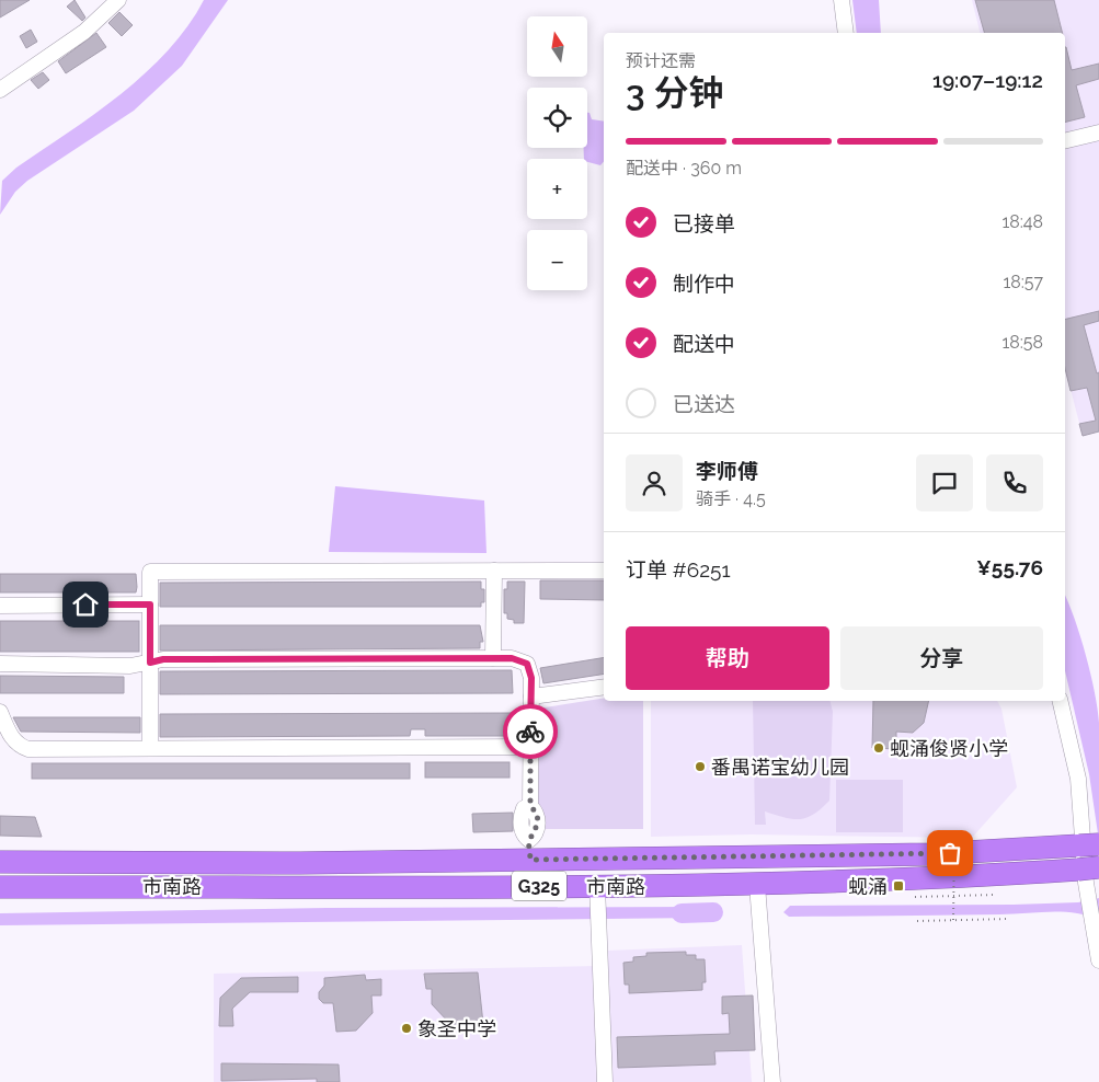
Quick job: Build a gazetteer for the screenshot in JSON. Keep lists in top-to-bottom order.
{
  "streets": {
    "highway": ["市南路", "G325"]
  },
  "places": {
    "other": ["蚬涌俊贤小学", "番禺诺宝幼儿园", "象圣中学"],
    "transit": ["蚬涌"]
  },
  "north": "top",
  "page": {
    "map_buttons": ["+", "−"],
    "heading": ["3 分钟", "预计还需", "19:07–19:12"],
    "panel": [
      "李师傅",
      "骑手 · 4.5",
      "订单 #6251",
      "¥55.76"
    ],
    "bar": "配送中 · 360 m",
    "list": [
      ["已接单", "18:48"],
      ["制作中", "18:57"],
      ["配送中", "18:58"],
      "已送达"
    ],
    "buttons": ["帮助", "分享"]
  }
}
